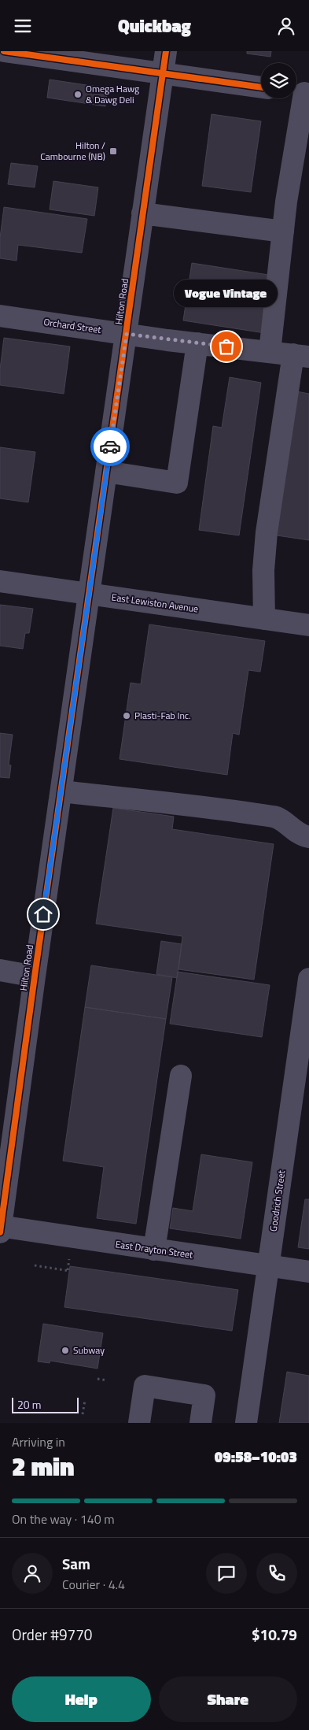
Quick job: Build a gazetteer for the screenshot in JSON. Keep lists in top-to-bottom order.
{
  "streets": {
    "street": [
      "Hilton Road",
      "Orchard Street",
      "East Lewiston Avenue",
      "Goodrich Street",
      "East Drayton Street"
    ]
  },
  "crossings": [
    ["Hilton Road", "Orchard Street"],
    ["Hilton Road", "East Lewiston Avenue"],
    ["Hilton Road", "East Drayton Street"],
    ["Goodrich Street", "East Drayton Street"]
  ],
  "places": {
    "other": [
      "Omega Hawg & Dawg Deli",
      "Vogue Vintage",
      "Plasti-Fab Inc.",
      "Subway"
    ],
    "transit": ["Hilton / Cambourne (NB)"]
  },
  "scale_bar": "20 m",
  "page": {
    "header": "Quickbag",
    "bubble": "Vogue Vintage",
    "scale": "20 m",
    "heading": ["2 min", "Arriving in", "09:58–10:03"],
    "panel": [
      "Sam",
      "Courier · 4.4",
      "Order #9770",
      "$10.79"
    ],
    "bar": "On the way · 140 m",
    "buttons": ["Help", "Share"]
  }
}
